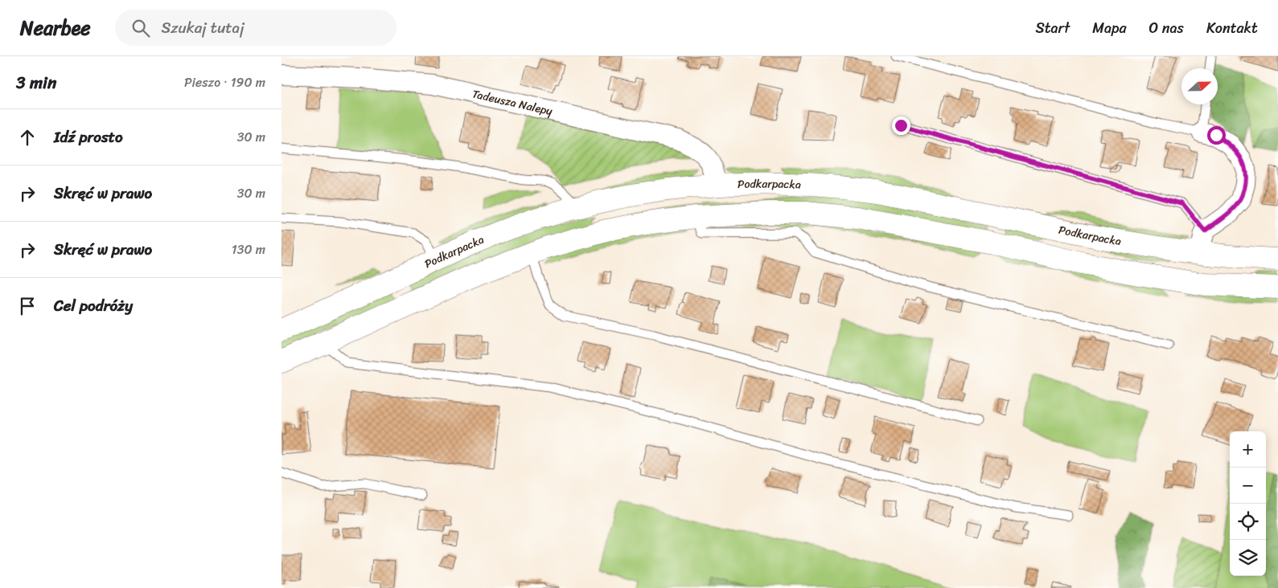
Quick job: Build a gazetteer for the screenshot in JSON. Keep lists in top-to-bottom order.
{
  "streets": {
    "highway": ["Podkarpacka"],
    "street": ["Tadeusza Nalepy"]
  },
  "crossings": [
    ["Tadeusza Nalepy", "Podkarpacka"]
  ],
  "north": "right",
  "page": {
    "header": "Nearbee",
    "search": "Szukaj tutaj",
    "nav": [
      "Start",
      "Mapa",
      "O nas",
      "Kontakt"
    ],
    "heading": ["3 min", "Pieszo · 190 m"],
    "list": [
      ["Idź prosto", "30 m"],
      ["Skręć w prawo", "30 m"],
      ["Skręć w prawo", "130 m"],
      "Cel podróży"
    ],
    "map_buttons": ["+", "−"]
  }
}
